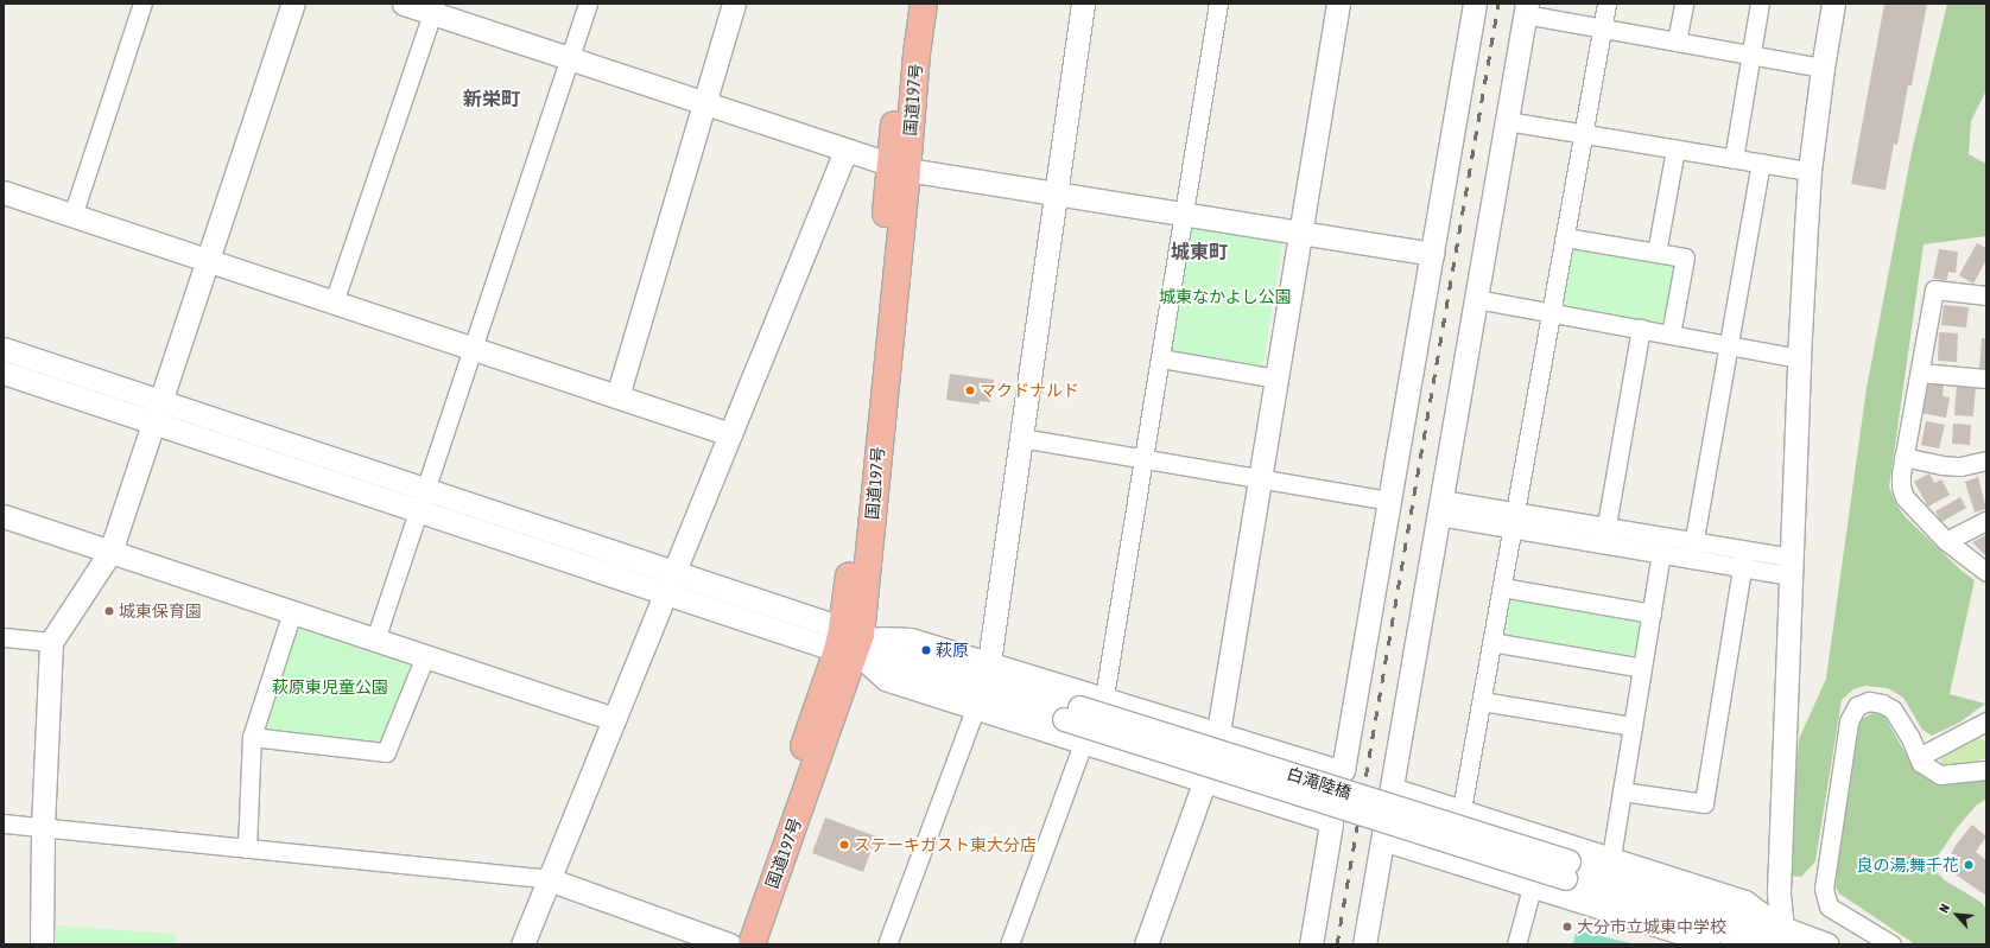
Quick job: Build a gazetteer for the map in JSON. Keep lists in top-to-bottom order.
{
  "streets": {
    "highway": ["国道197号"],
    "street": ["白滝陸橋"]
  },
  "crossings": [
    ["国道197号", "白滝陸橋"]
  ],
  "districts": ["新栄町", "城東町"],
  "parks": ["城東なかよし公園", "萩原東児童公園"],
  "places": [
    "マクドナルド",
    "城東保育園",
    "萩原",
    "ステーキガスト東大分店",
    "良の湯;舞千花",
    "大分市立城東中学校"
  ],
  "north": "top left"
}
